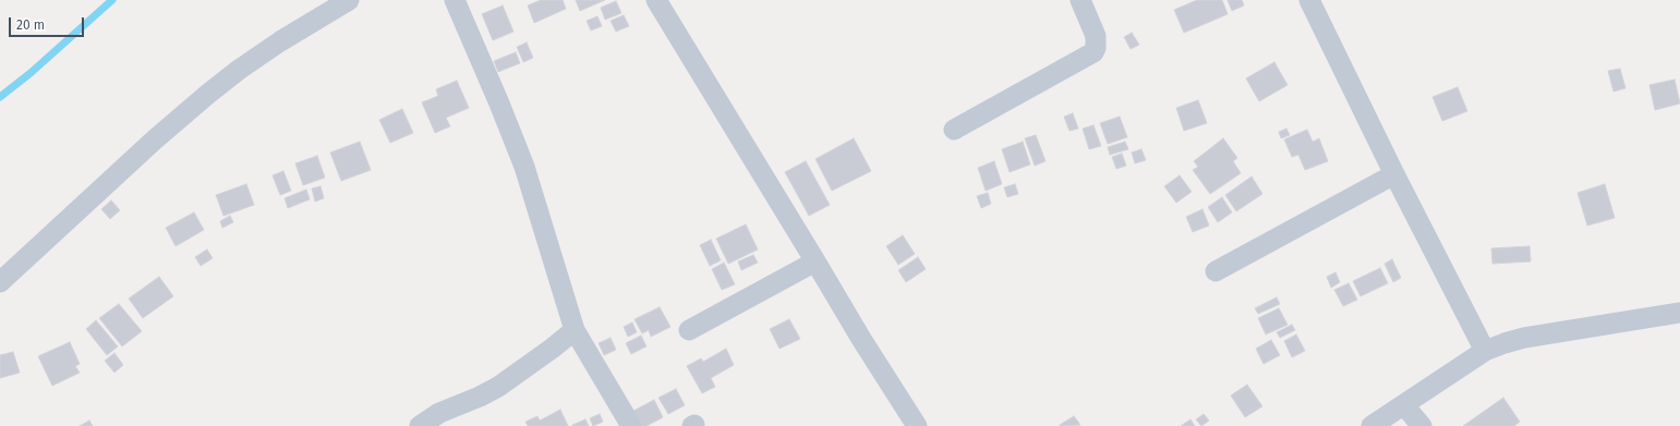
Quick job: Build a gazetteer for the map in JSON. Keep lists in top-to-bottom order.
{
  "scale_bar": "20 m"
}
